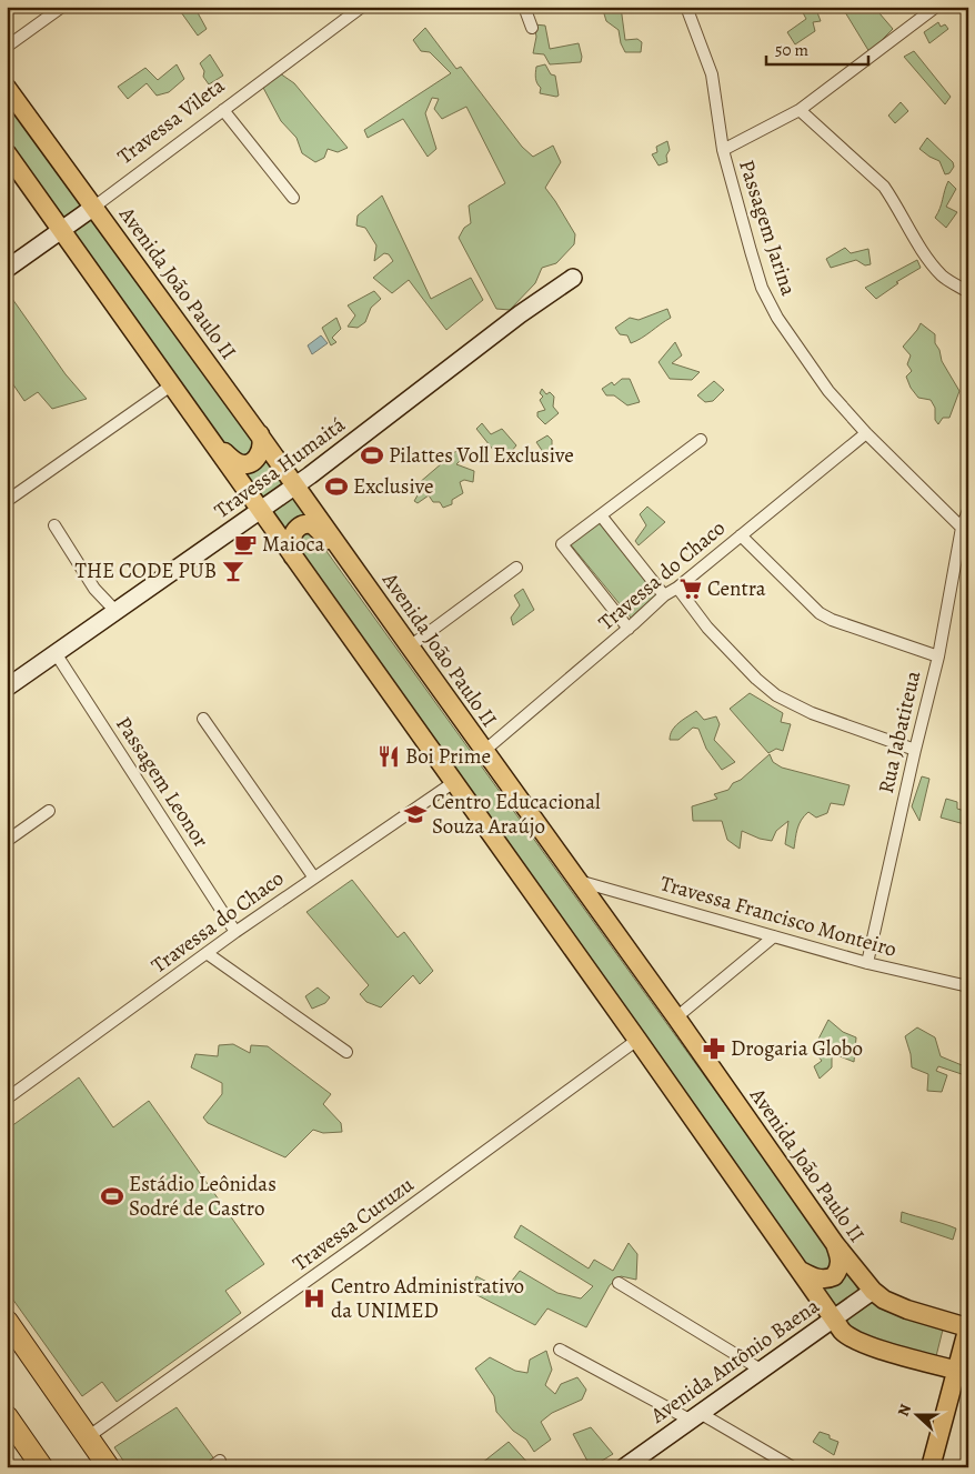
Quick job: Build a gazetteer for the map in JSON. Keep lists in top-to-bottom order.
{
  "streets": {
    "main road": ["Avenida João Paulo II"],
    "street": [
      "Travessa Vileta",
      "Passagem Jarina",
      "Travessa Humaitá",
      "Travessa do Chaco",
      "Rua Jabatiteua",
      "Passagem Leonor",
      "Travessa Francisco Monteiro",
      "Travessa Curuzu",
      "Avenida Antônio Baena"
    ]
  },
  "crossings": [
    ["Travessa Vileta", "Avenida João Paulo II"],
    ["Passagem Jarina", "Travessa do Chaco"],
    ["Passagem Jarina", "Rua Jabatiteua"],
    ["Avenida João Paulo II", "Travessa Humaitá"],
    ["Avenida João Paulo II", "Travessa do Chaco"],
    ["Avenida João Paulo II", "Travessa Francisco Monteiro"],
    ["Avenida João Paulo II", "Avenida Antônio Baena"],
    ["Travessa Humaitá", "Passagem Leonor"],
    ["Travessa do Chaco", "Passagem Leonor"],
    ["Rua Jabatiteua", "Travessa Francisco Monteiro"]
  ],
  "places": {
    "sports": ["Pilattes Voll Exclusive", "Exclusive", "Estádio Leônidas Sodré de Castro"],
    "cafe": ["Maioca"],
    "bar": ["THE CODE PUB"],
    "supermarket": ["Centra"],
    "restaurant": ["Boi Prime"],
    "school or university": ["Centro Educacional Souza Araújo"],
    "pharmacy": ["Drogaria Globo"],
    "hospital": ["Centro Administrativo da UNIMED"]
  },
  "scale_bar": "50 m",
  "north": "left"
}
